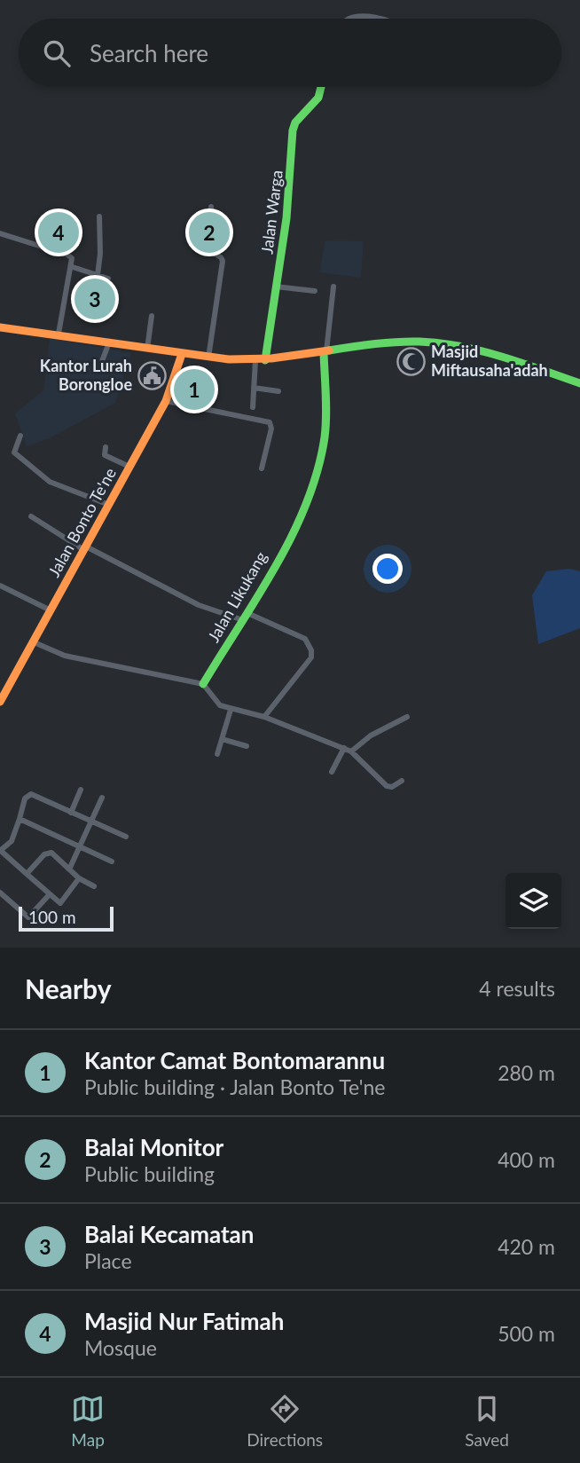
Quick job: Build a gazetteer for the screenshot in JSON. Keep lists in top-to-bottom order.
{
  "streets": {
    "street": ["Jalan Warga", "Jalan Bonto Te'ne", "Jalan Likukang"]
  },
  "places": {
    "mosque": ["Masjid Miftausaha'adah"],
    "public building": ["Kantor Lurah Borongloe"]
  },
  "scale_bar": "100 m",
  "page": {
    "search": "Search here",
    "pins": [
      "2",
      "4",
      "3",
      "1"
    ],
    "scale": "100 m",
    "heading": ["Nearby", "4 results"],
    "list": [
      {
        "mark": "1",
        "name": "Kantor Camat Bontomarannu",
        "note": "Public building · Jalan Bonto Te'ne",
        "value": "280 m"
      },
      {
        "mark": "2",
        "name": "Balai Monitor",
        "note": "Public building",
        "value": "400 m"
      },
      {
        "mark": "3",
        "name": "Balai Kecamatan",
        "note": "Place",
        "value": "420 m"
      },
      {
        "mark": "4",
        "name": "Masjid Nur Fatimah",
        "note": "Mosque",
        "value": "500 m"
      }
    ],
    "nav": ["Map", "Directions", "Saved"]
  }
}
